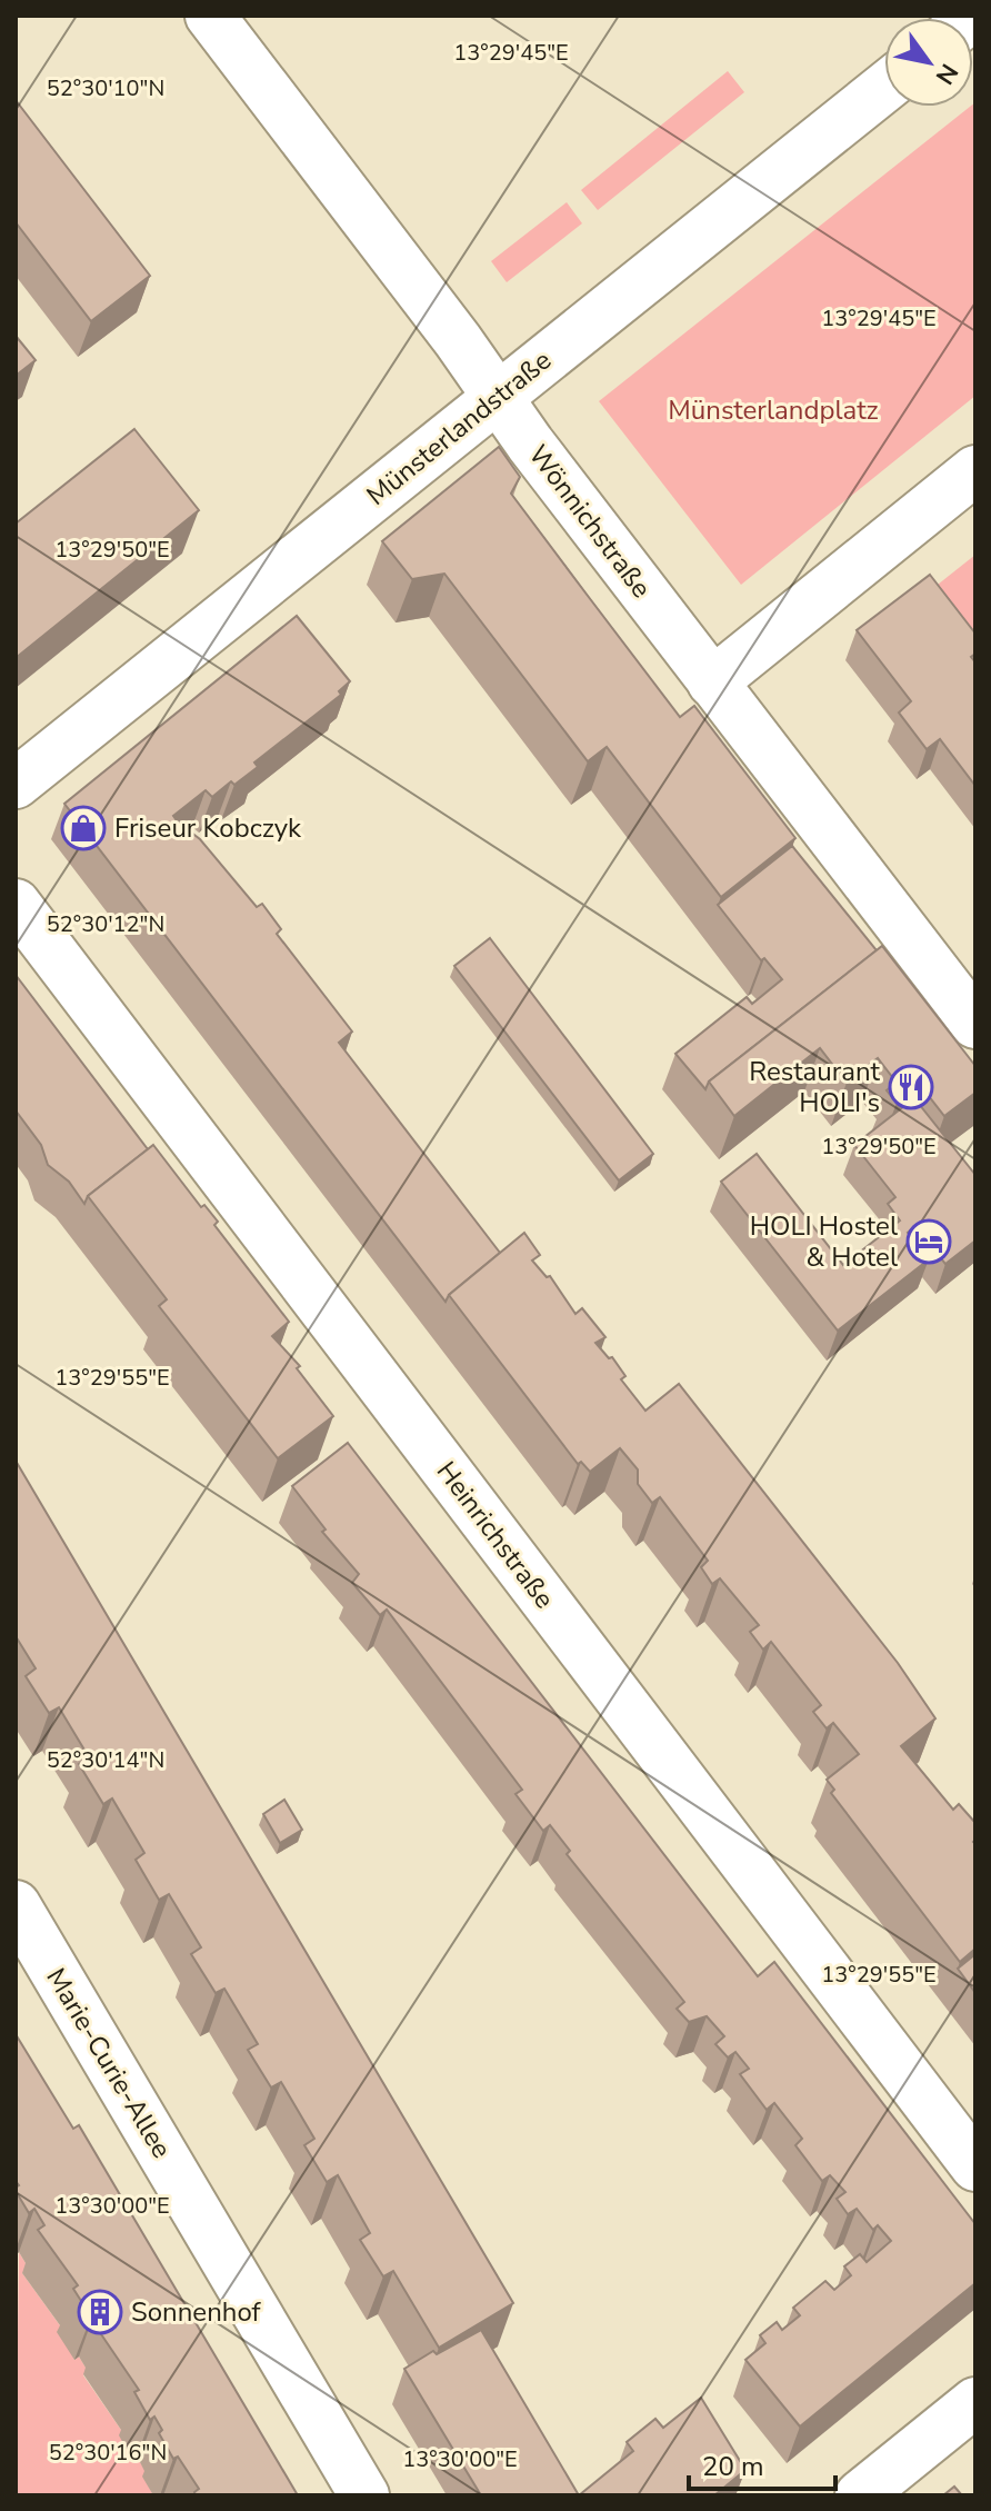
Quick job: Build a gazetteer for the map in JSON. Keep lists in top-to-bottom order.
{
  "streets": {
    "street": [
      "Münsterlandstraße",
      "Wönnichstraße",
      "Heinrichstraße",
      "Marie-Curie-Allee"
    ]
  },
  "crossings": [
    ["Münsterlandstraße", "Wönnichstraße"]
  ],
  "parks": ["Münsterlandplatz"],
  "places": {
    "shop": ["Friseur Kobczyk"],
    "restaurant": ["Restaurant HOLI's"],
    "hotel": ["HOLI Hostel & Hotel"],
    "building": ["Sonnenhof"]
  },
  "scale_bar": "20 m",
  "north": "bottom right",
  "coordinates": [
    "13°29'45\"E",
    "52°30'10\"N",
    "13°29'50\"E",
    "52°30'12\"N",
    "13°29'55\"E",
    "52°30'14\"N",
    "13°30'00\"E",
    "52°30'16\"N"
  ]
}
